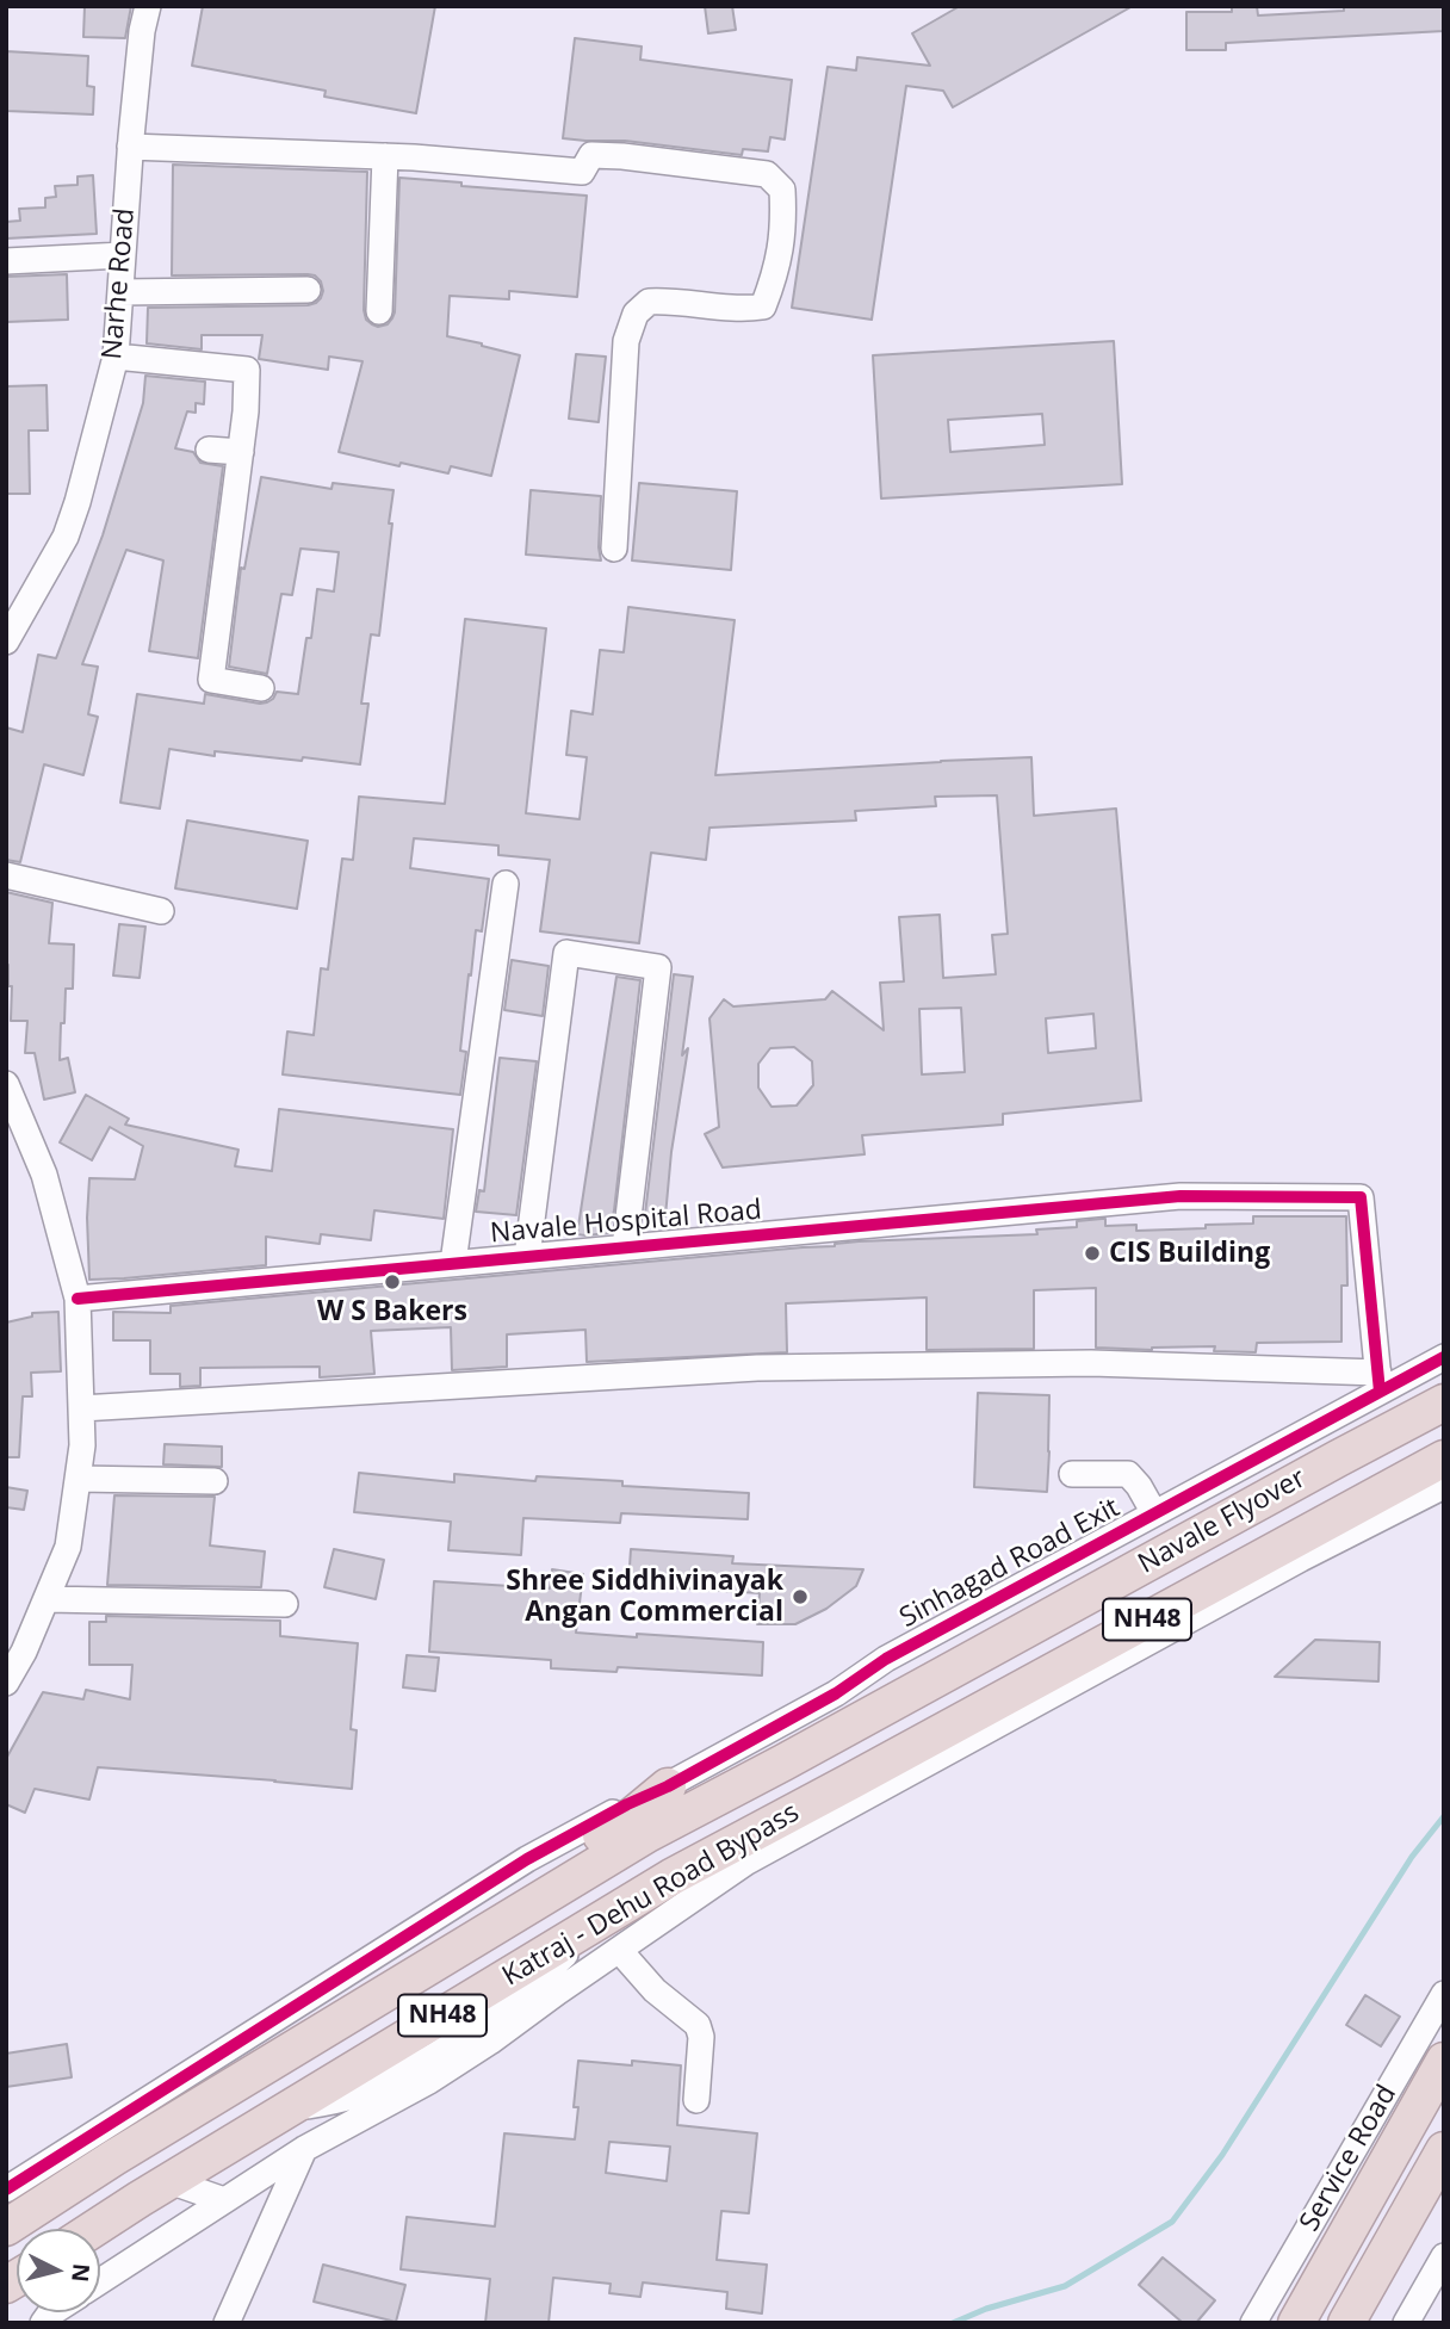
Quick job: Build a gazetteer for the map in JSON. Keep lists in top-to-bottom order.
{
  "streets": {
    "highway": ["Navale Flyover", "NH48", "Katraj - Dehu Road Bypass"],
    "street": [
      "Narhe Road",
      "Navale Hospital Road",
      "Sinhagad Road Exit",
      "Service Road"
    ]
  },
  "crossings": [
    ["Navale Hospital Road", "Sinhagad Road Exit"],
    ["Navale Flyover", "Katraj - Dehu Road Bypass"]
  ],
  "places": ["CIS Building", "W S Bakers", "Shree Siddhivinayak Angan Commercial"],
  "north": "right"
}
